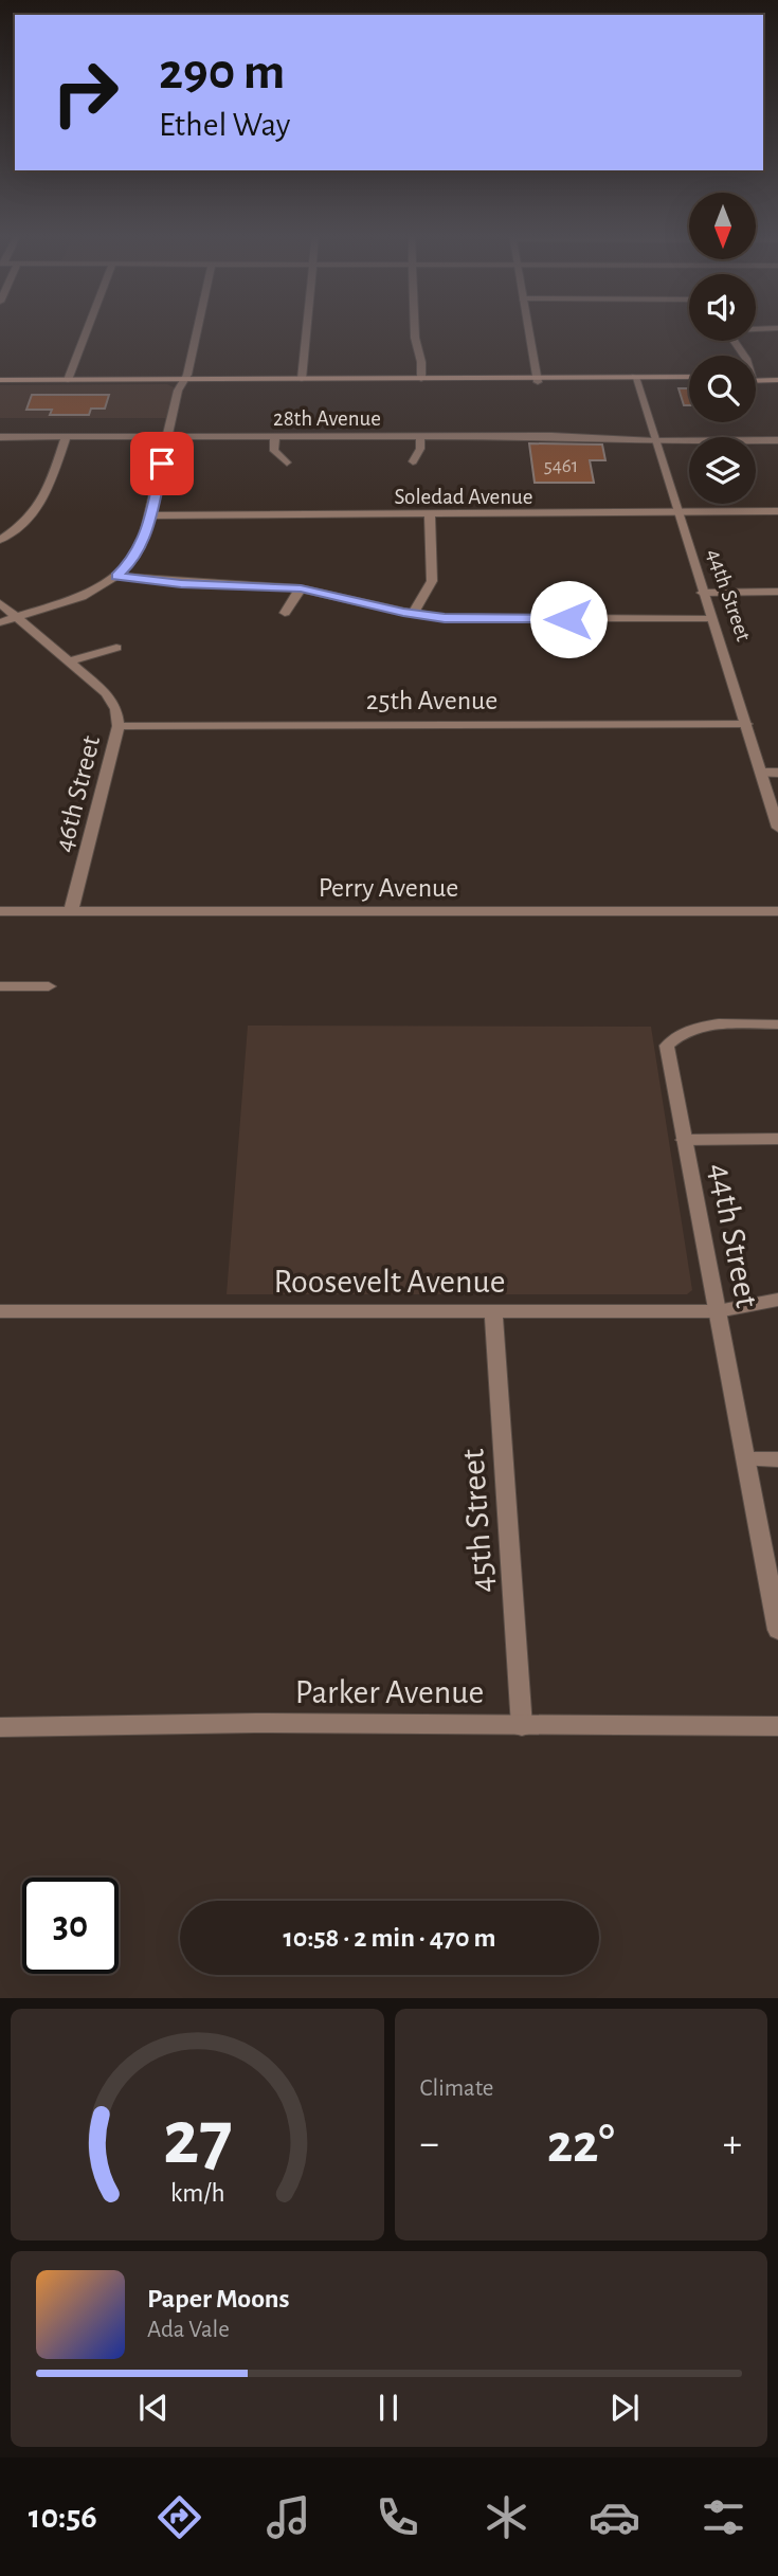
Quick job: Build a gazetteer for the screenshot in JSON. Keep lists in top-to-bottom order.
{
  "streets": {
    "street": [
      "28th Avenue",
      "Soledad Avenue",
      "44th Street",
      "25th Avenue",
      "46th Street",
      "Perry Avenue",
      "Roosevelt Avenue",
      "45th Street",
      "Parker Avenue"
    ]
  },
  "crossings": [
    ["28th Avenue", "44th Street"],
    ["Soledad Avenue", "44th Street"],
    ["44th Street", "25th Avenue"],
    ["44th Street", "Roosevelt Avenue"],
    ["25th Avenue", "46th Street"],
    ["46th Street", "Perry Avenue"],
    ["Roosevelt Avenue", "45th Street"],
    ["45th Street", "Parker Avenue"]
  ],
  "house_numbers": ["5461"],
  "north": "bottom",
  "page": {
    "turn": ["290 m", "Ethel Way"],
    "limit": "30",
    "trip": "10:58 · 2 min · 470 m",
    "tile": "Climate",
    "heat": ["−", "22°", "+"],
    "song": ["Paper Moons", "Ada Vale"],
    "tabs": "10:56",
    "gauge": ["27", "km/h"]
  }
}
